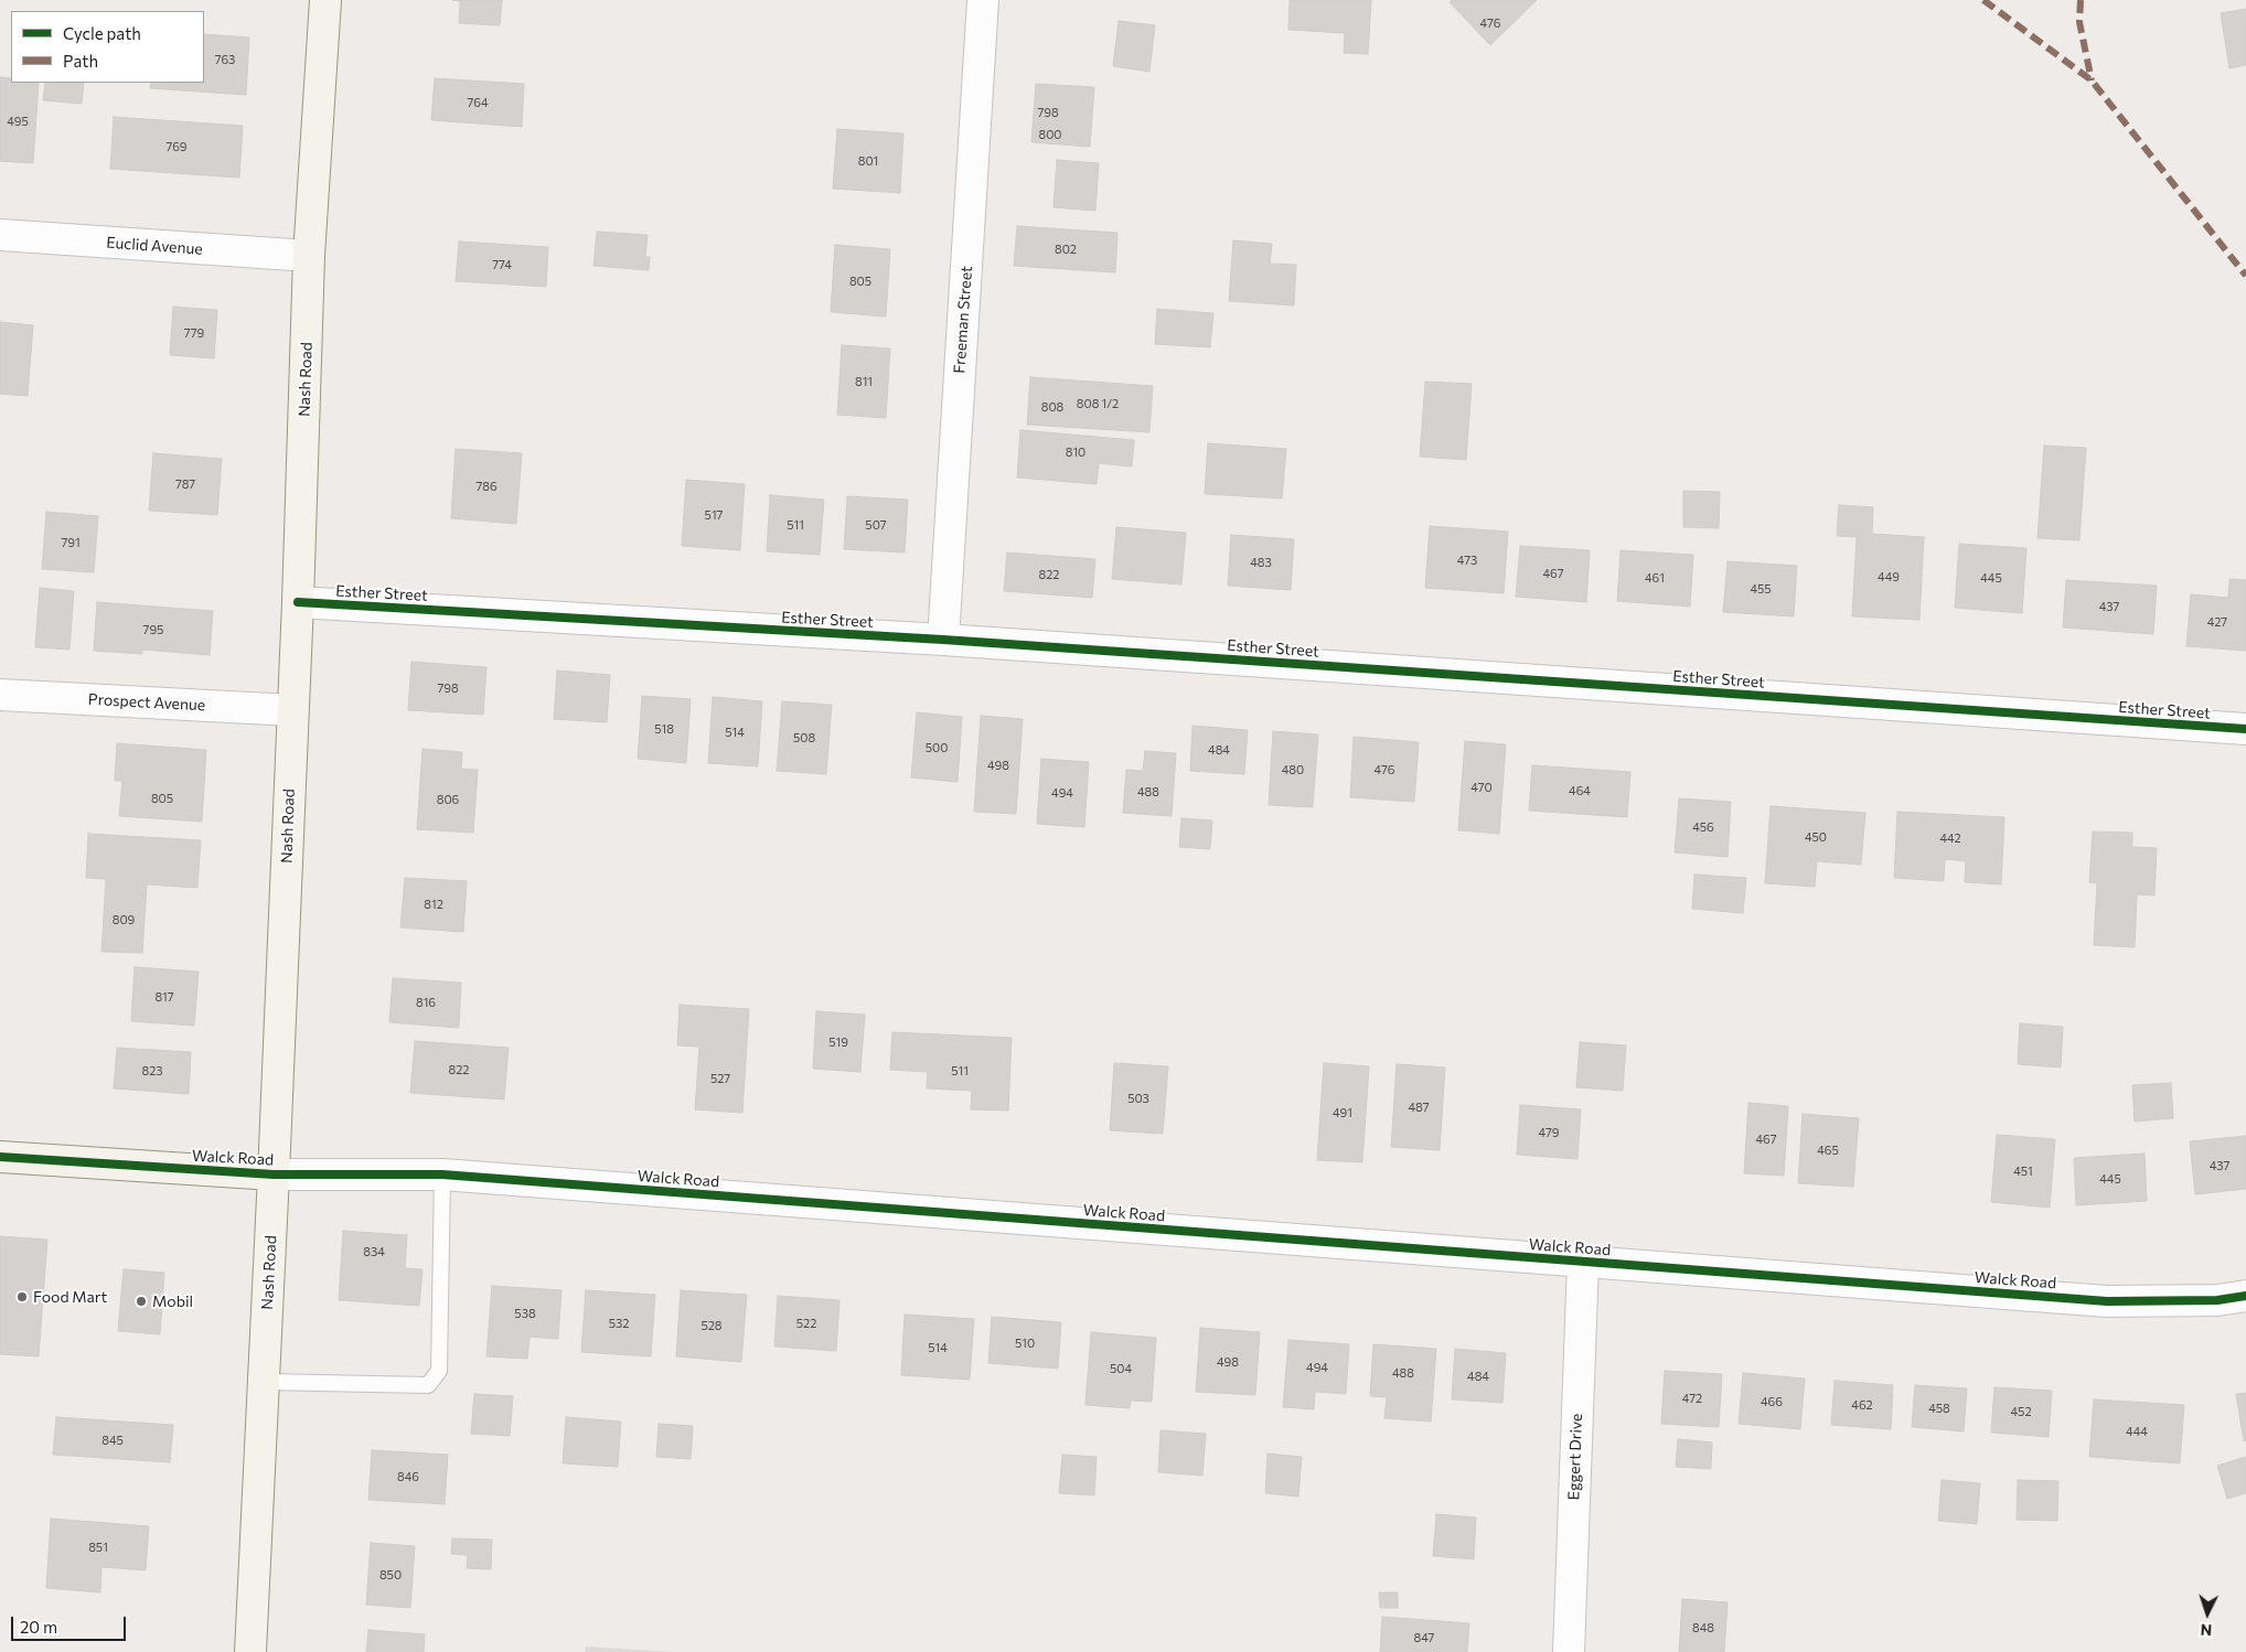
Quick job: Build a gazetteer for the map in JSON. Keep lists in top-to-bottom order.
{
  "streets": {
    "main road": ["Nash Road", "Walck Road"],
    "street": [
      "Euclid Avenue",
      "Freeman Street",
      "Esther Street",
      "Prospect Avenue",
      "Eggert Drive"
    ]
  },
  "crossings": [
    ["Euclid Avenue", "Nash Road"],
    ["Freeman Street", "Esther Street"],
    ["Nash Road", "Esther Street"],
    ["Nash Road", "Prospect Avenue"],
    ["Nash Road", "Walck Road"],
    ["Walck Road", "Eggert Drive"]
  ],
  "places": ["Food Mart", "Mobil"],
  "house_numbers": [
    "476",
    "763",
    "764",
    "798",
    "495",
    "800",
    "769",
    "801",
    "802",
    "774",
    "805",
    "779",
    "811",
    "808 1/2",
    "808",
    "810",
    "787",
    "786",
    "517",
    "511",
    "507",
    "791",
    "473",
    "483",
    "467",
    "822",
    "449",
    "461",
    "445",
    "455",
    "437",
    "427",
    "795",
    "798",
    "518",
    "514",
    "508",
    "500",
    "484",
    "498",
    "480",
    "476",
    "470",
    "464",
    "488",
    "494",
    "805",
    "806",
    "456",
    "450",
    "442",
    "812",
    "809",
    "817",
    "816",
    "519",
    "822",
    "823",
    "511",
    "527",
    "503",
    "487",
    "491",
    "479",
    "467",
    "465",
    "437",
    "451",
    "445",
    "834",
    "538",
    "532",
    "522",
    "528",
    "510",
    "514",
    "498",
    "494",
    "504",
    "488",
    "484",
    "472",
    "466",
    "462",
    "458",
    "452",
    "444",
    "845",
    "846",
    "851",
    "850",
    "848",
    "847"
  ],
  "legend": ["Cycle path", "Path"],
  "scale_bar": "20 m",
  "north": "bottom"
}
